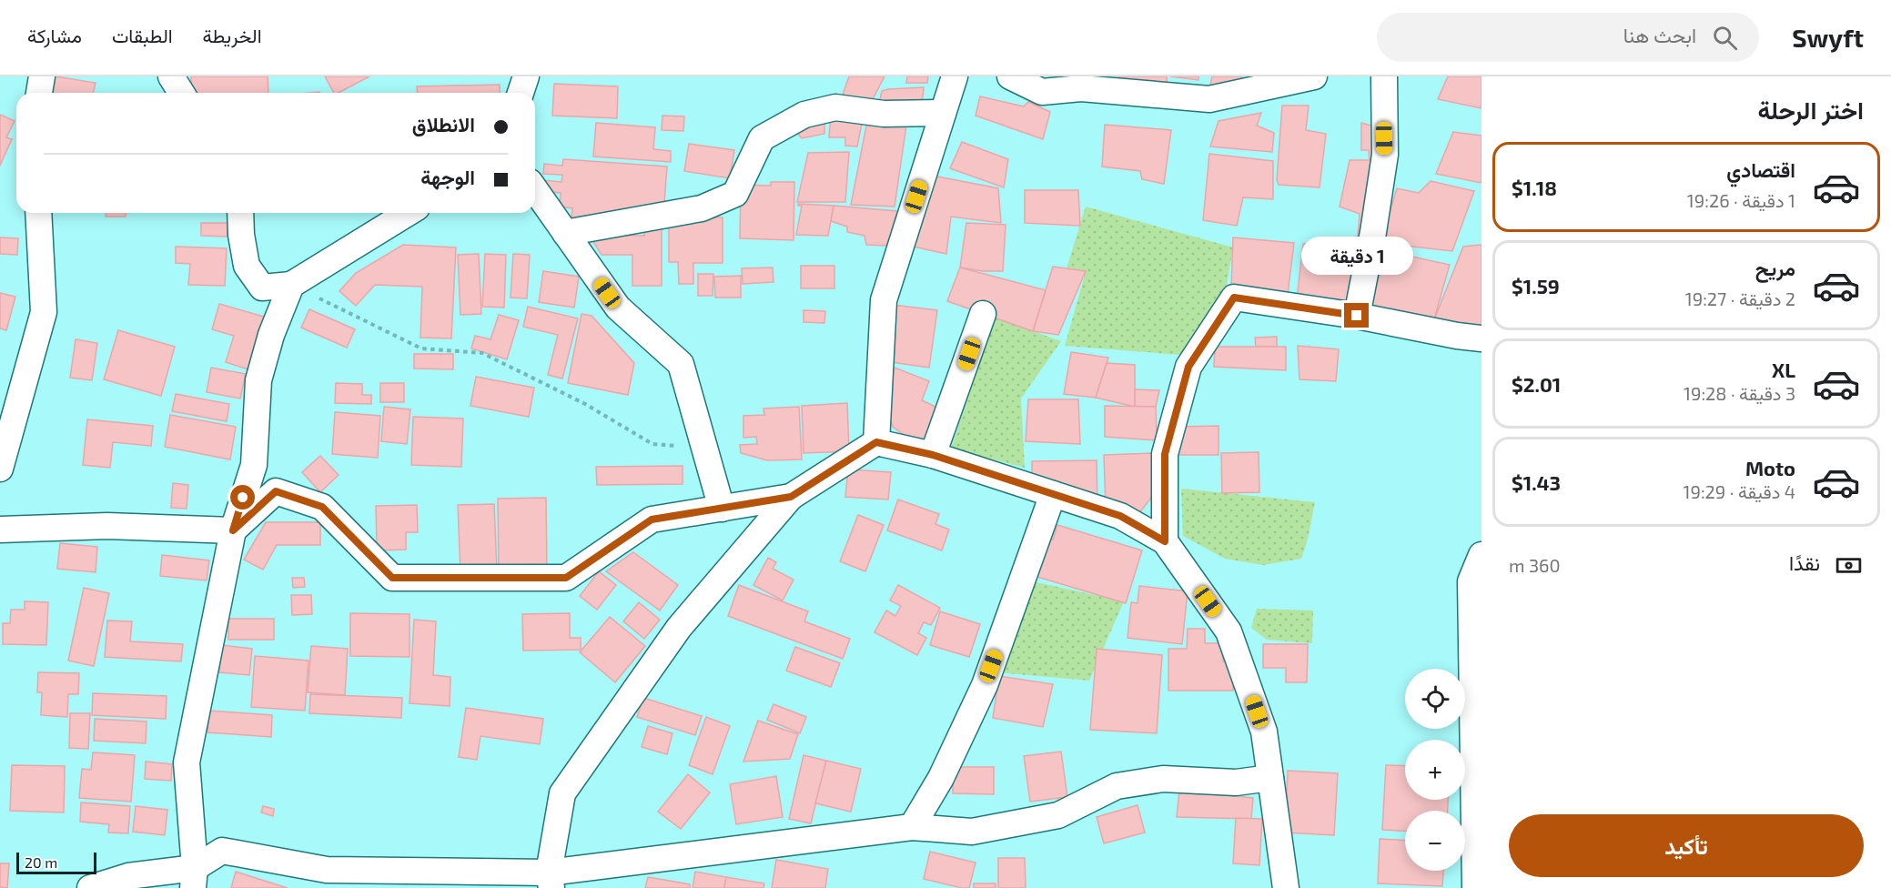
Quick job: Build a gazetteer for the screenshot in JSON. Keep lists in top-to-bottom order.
{
  "scale_bar": "20 m",
  "page": {
    "header": "Swyft",
    "search": "ابحث هنا",
    "nav": ["الخريطة", "الطبقات", "مشاركة"],
    "heading": "اختر الرحلة",
    "banner": ["الانطلاق", "الوجهة"],
    "list": [
      {
        "name": "اقتصادي",
        "note": "1 دقيقة · 19:26",
        "value": "$1.18"
      },
      {
        "name": "مريح",
        "note": "2 دقيقة · 19:27",
        "value": "$1.59"
      },
      {
        "name": "XL",
        "note": "3 دقيقة · 19:28",
        "value": "$2.01"
      },
      {
        "name": "Moto",
        "note": "4 دقيقة · 19:29",
        "value": "$1.43"
      }
    ],
    "bubble": "1 دقيقة",
    "pay": ["نقدًا", "360 m"],
    "map_buttons": ["+", "−"],
    "buttons": "تأكيد",
    "scale": "20 m"
  }
}
